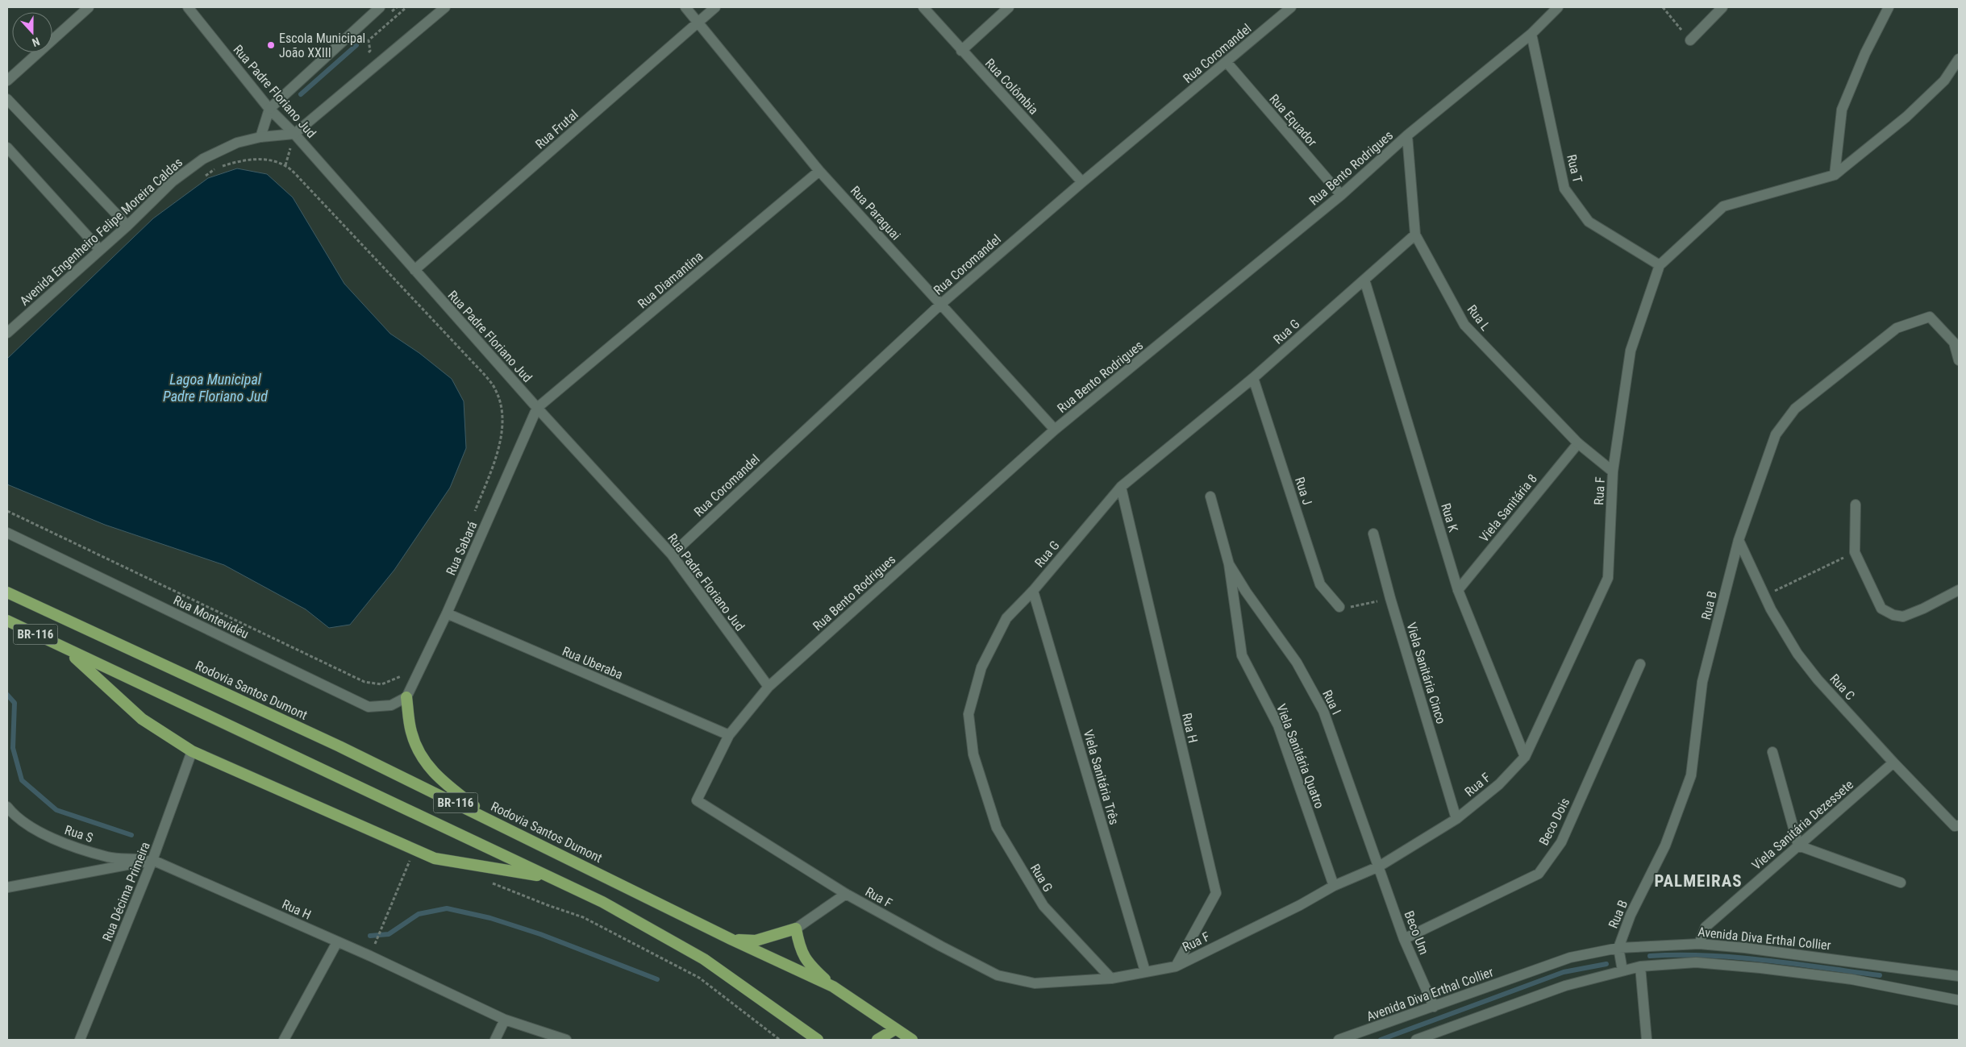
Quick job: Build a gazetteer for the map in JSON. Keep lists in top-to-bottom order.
{
  "streets": {
    "highway": ["BR-116", "Rodovia Santos Dumont"],
    "street": [
      "Rua Coromandel",
      "Rua Colômbia",
      "Rua Padre Floriano Jud",
      "Rua Equador",
      "Rua Frutal",
      "Rua Bento Rodrigues",
      "Rua T",
      "Rua Paraguai",
      "Avenida Engenheiro Felipe Moreira Caldas",
      "Rua Diamantina",
      "Rua L",
      "Rua G",
      "Rua J",
      "Rua F",
      "Viela Sanitária 8",
      "Rua K",
      "Rua Sabará",
      "Rua B",
      "Rua Montevidéu",
      "Rua Uberaba",
      "Viela Sanitária Cinco",
      "Rua C",
      "Rua I",
      "Rua H",
      "Viela Sanitária Quatro",
      "Viela Sanitária Três",
      "Beco Dois",
      "Viela Sanitária Dezessete",
      "Rua S",
      "Rua Décima Primeira",
      "Beco Um",
      "Avenida Diva Erthal Collier"
    ]
  },
  "crossings": [
    ["Rua Coromandel", "Rua Colômbia"],
    ["Rua Coromandel", "Rua Padre Floriano Jud"],
    ["Rua Coromandel", "Rua Equador"],
    ["Rua Coromandel", "Rua Paraguai"],
    ["Rua Padre Floriano Jud", "Rua Frutal"],
    ["Rua Padre Floriano Jud", "Rua Bento Rodrigues"],
    ["Rua Padre Floriano Jud", "Avenida Engenheiro Felipe Moreira Caldas"],
    ["Rua Padre Floriano Jud", "Rua Diamantina"],
    ["Rua Padre Floriano Jud", "Rua Sabará"],
    ["Rua Equador", "Rua Bento Rodrigues"],
    ["Rua Frutal", "Rua Paraguai"],
    ["Rua Bento Rodrigues", "Rua T"],
    ["Rua Bento Rodrigues", "Rua Paraguai"],
    ["Rua Bento Rodrigues", "Rua L"],
    ["Rua Bento Rodrigues", "Rua F"],
    ["Rua Bento Rodrigues", "Rua Uberaba"],
    ["Rua T", "Rua F"],
    ["Rua Paraguai", "Rua Diamantina"],
    ["Rua Diamantina", "Rua Sabará"],
    ["Rua L", "Rua G"],
    ["Rua L", "Rua F"],
    ["Rua L", "Viela Sanitária 8"],
    ["Rua G", "Rua J"],
    ["Rua G", "Rua F"],
    ["Rua G", "Rua K"],
    ["Rua G", "Rua H"],
    ["Rua G", "Viela Sanitária Três"],
    ["Rua F", "Rua K"],
    ["Rua F", "Viela Sanitária Cinco"],
    ["Rua F", "Rua I"],
    ["Rua F", "Rua H"],
    ["Rua F", "Viela Sanitária Quatro"],
    ["Rua F", "Viela Sanitária Três"],
    ["Rua F", "Beco Um"],
    ["Viela Sanitária 8", "Rua K"],
    ["Rua Sabará", "Rua Montevidéu"],
    ["Rua Sabará", "Rua Uberaba"],
    ["Rua B", "Rua C"],
    ["Rua B", "Avenida Diva Erthal Collier"],
    ["Rua C", "Viela Sanitária Dezessete"],
    ["Rua I", "Viela Sanitária Quatro"],
    ["Rua I", "Beco Um"],
    ["Rua H", "Rua S"],
    ["Rua H", "Rua Décima Primeira"],
    ["Beco Dois", "Beco Um"],
    ["Viela Sanitária Dezessete", "Avenida Diva Erthal Collier"],
    ["Rua S", "Rua Décima Primeira"],
    ["Beco Um", "Avenida Diva Erthal Collier"]
  ],
  "districts": ["PALMEIRAS"],
  "water": ["Lagoa Municipal Padre Floriano Jud"],
  "places": ["Escola Municipal João XXIII"],
  "north": "bottom"
}
